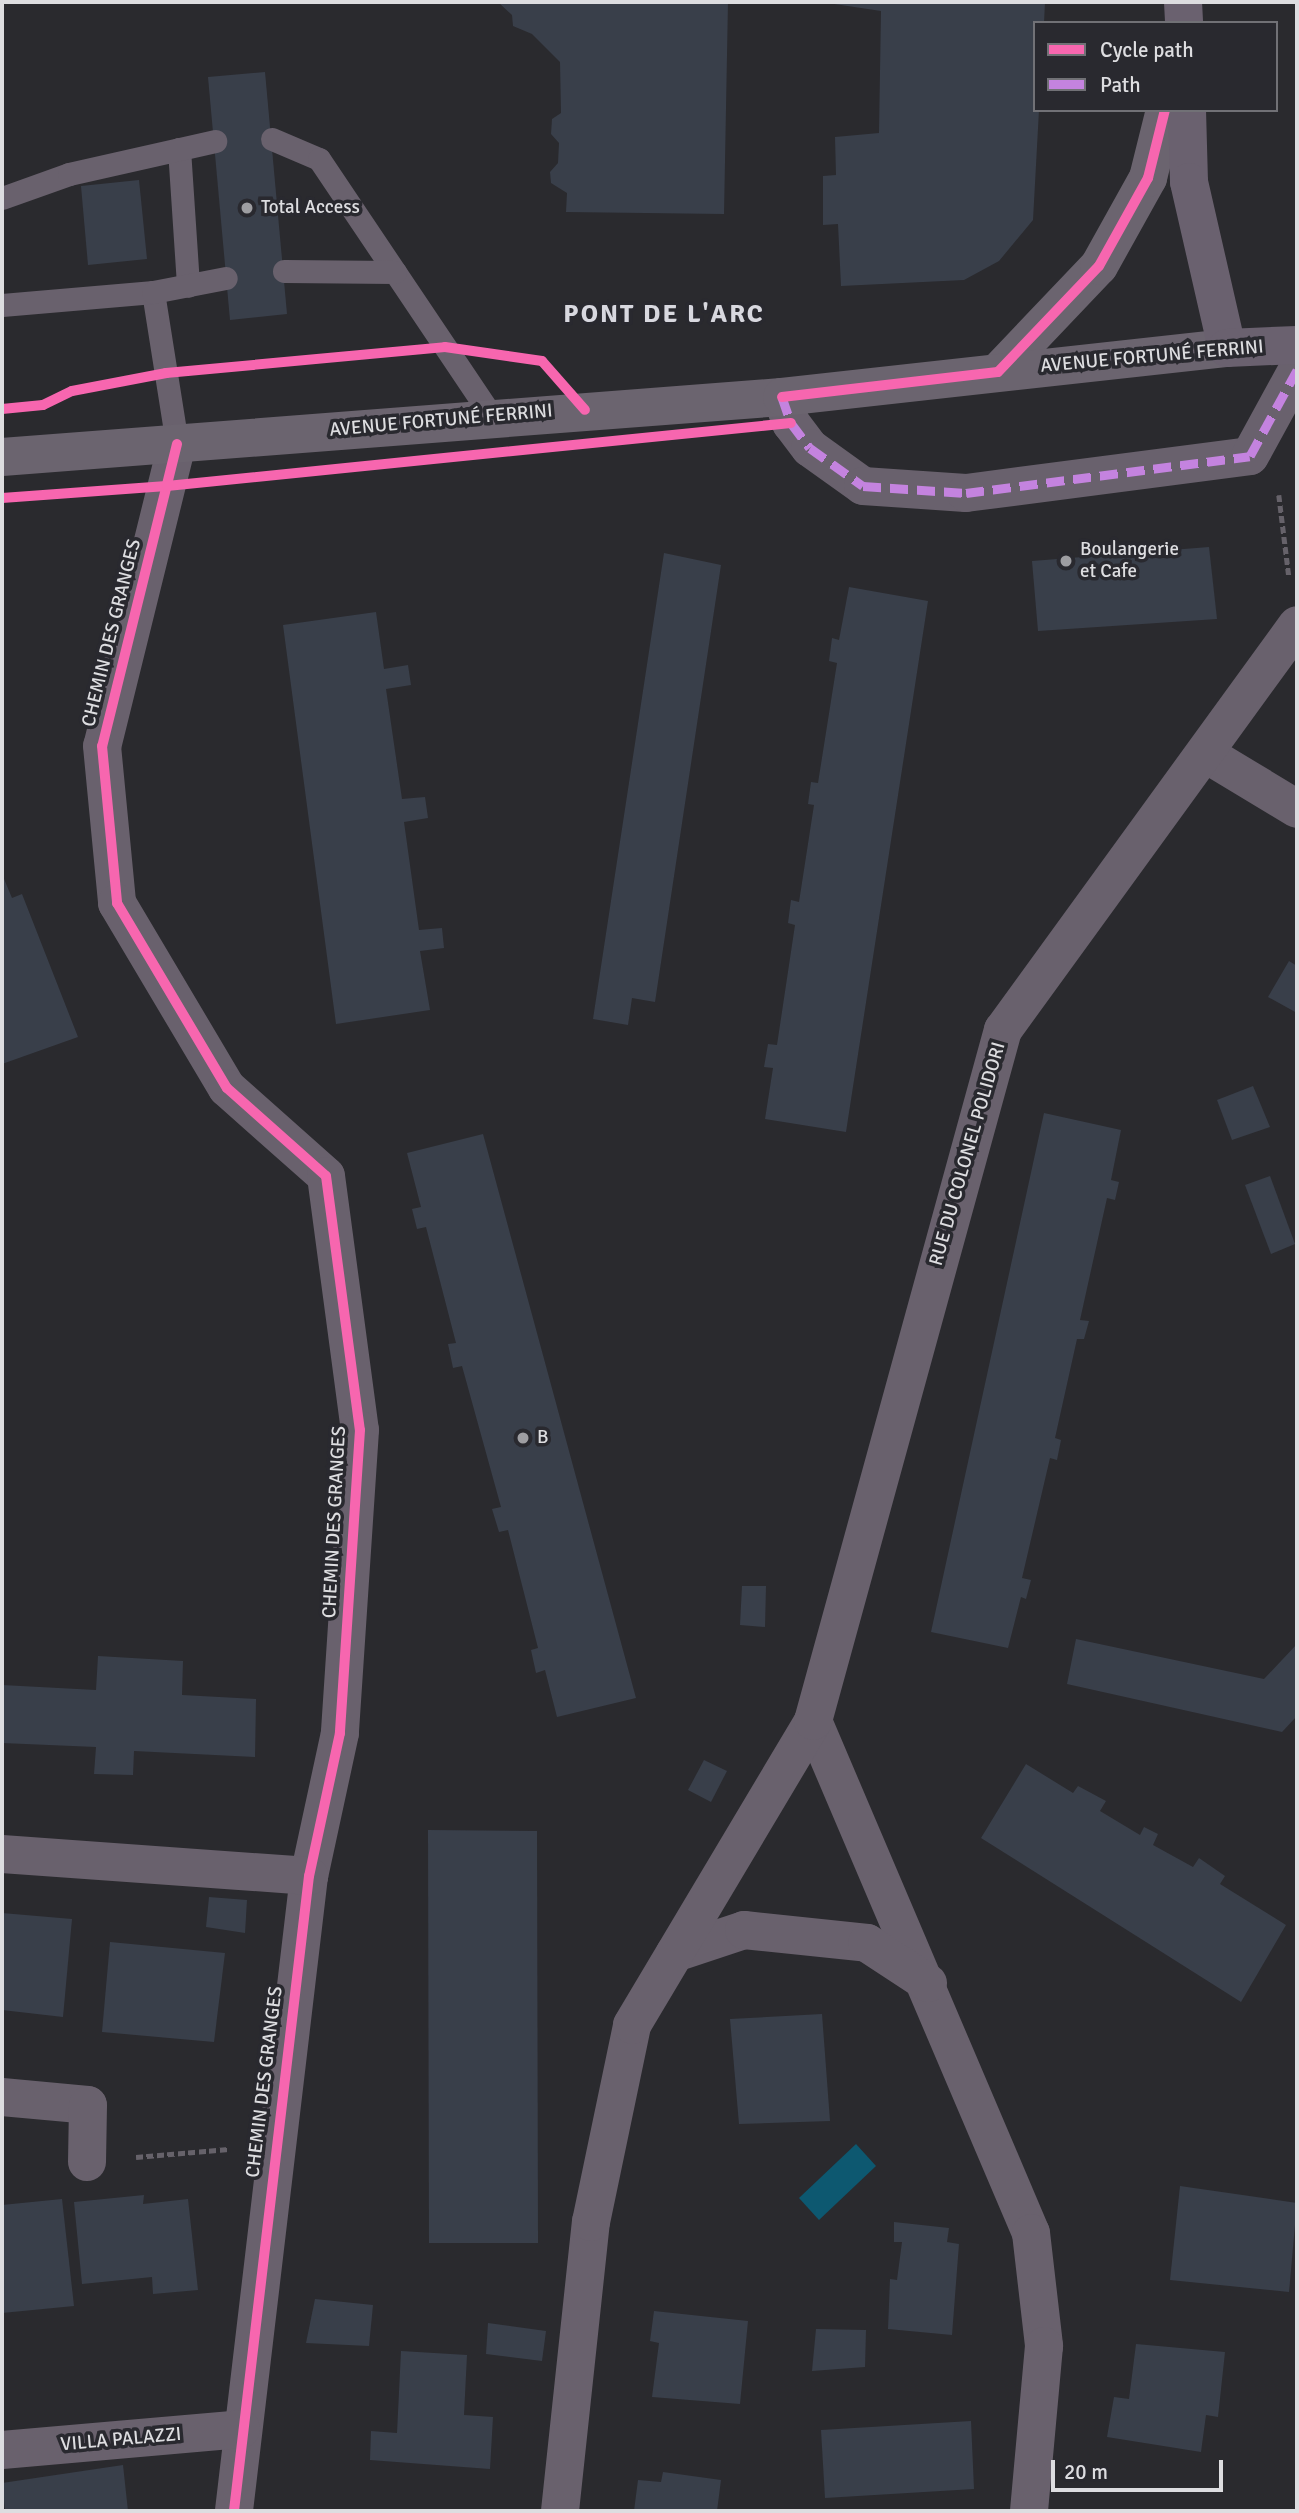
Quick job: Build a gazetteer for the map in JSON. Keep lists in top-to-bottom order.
{
  "streets": {
    "main road": ["AVENUE FORTUNÉ FERRINI"],
    "street": ["CHEMIN DES GRANGES", "RUE DU COLONEL POLIDORI", "VILLA PALAZZI"]
  },
  "crossings": [
    ["AVENUE FORTUNÉ FERRINI", "CHEMIN DES GRANGES"],
    ["CHEMIN DES GRANGES", "VILLA PALAZZI"]
  ],
  "districts": ["PONT DE L'ARC"],
  "places": ["Total Access", "Boulangerie et Cafe", "B"],
  "legend": ["Cycle path", "Path"],
  "scale_bar": "20 m"
}
